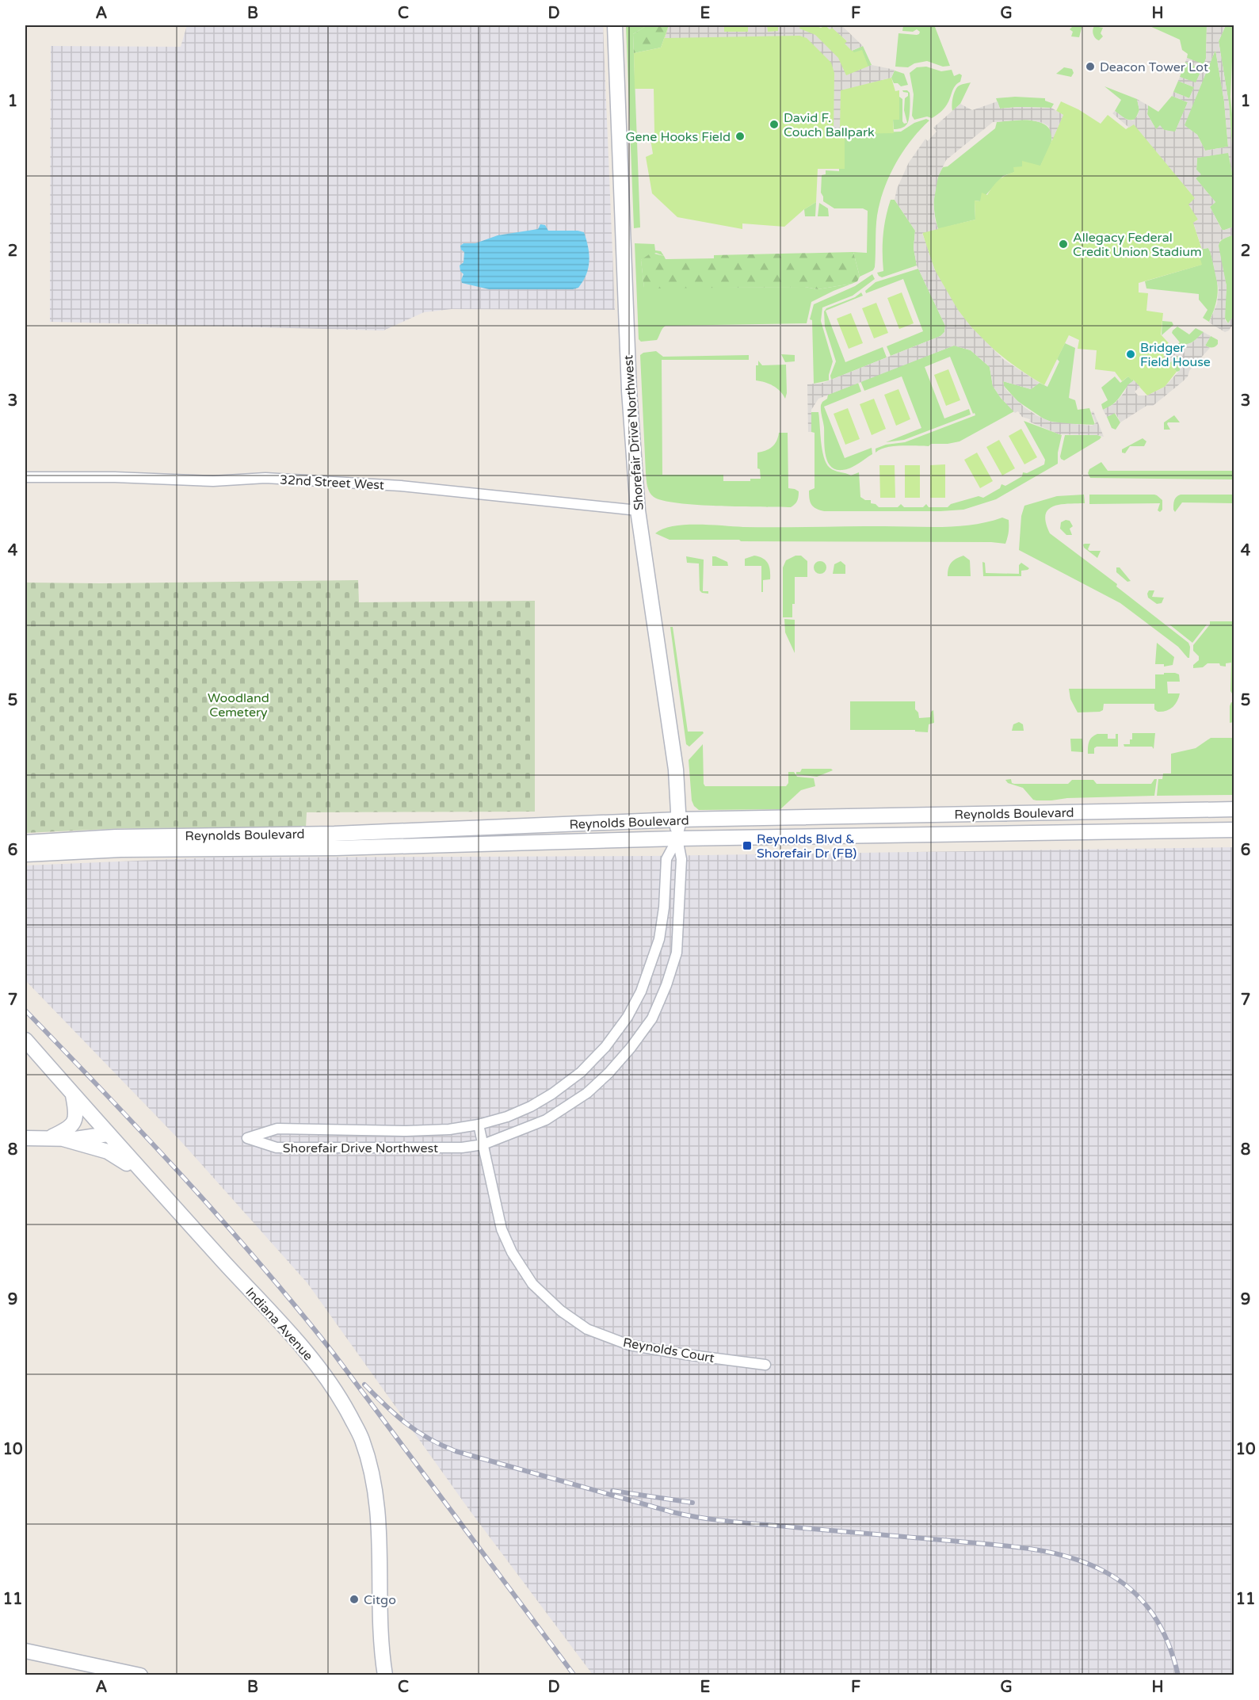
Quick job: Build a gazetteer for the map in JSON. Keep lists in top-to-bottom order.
{
  "streets": {
    "main road": ["Shorefair Drive Northwest", "Reynolds Boulevard", "Indiana Avenue"],
    "street": ["32nd Street West", "Reynolds Court"]
  },
  "crossings": [
    ["Shorefair Drive Northwest", "32nd Street West"],
    ["Shorefair Drive Northwest", "Reynolds Boulevard"],
    ["Shorefair Drive Northwest", "Reynolds Court"]
  ],
  "parks": ["Woodland Cemetery"],
  "places": {
    "other": [
      "Deacon Tower Lot",
      "David F. Couch Ballpark",
      "Gene Hooks Field",
      "Allegacy Federal Credit Union Stadium",
      "Bridger Field House",
      "Citgo"
    ],
    "transit": ["Reynolds Blvd & Shorefair Dr (FB)"]
  },
  "grid": {
    "columns": [
      "A",
      "B",
      "C",
      "D",
      "E",
      "F",
      "G",
      "H"
    ],
    "rows": [
      "1",
      "2",
      "3",
      "4",
      "5",
      "6",
      "7",
      "8",
      "9",
      "10",
      "11"
    ]
  }
}
